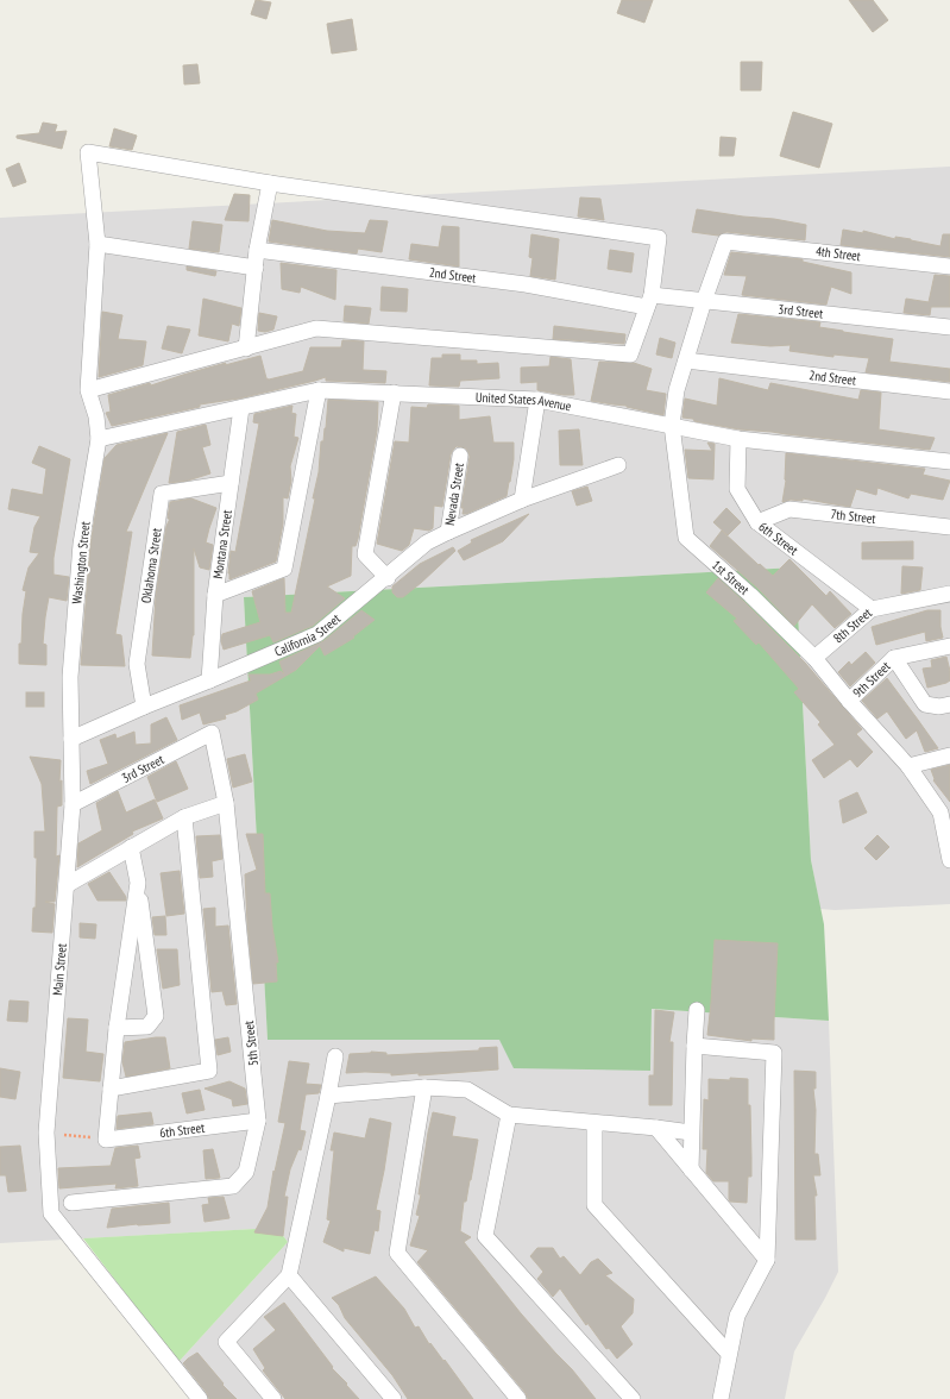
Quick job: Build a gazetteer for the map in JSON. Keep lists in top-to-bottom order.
{
  "streets": {
    "street": [
      "4th Street",
      "2nd Street",
      "3rd Street",
      "United States Avenue",
      "Nevada Street",
      "7th Street",
      "6th Street",
      "Montana Street",
      "Washington Street",
      "Oklahoma Street",
      "1st Street",
      "8th Street",
      "California Street",
      "9th Street",
      "Main Street",
      "5th Street"
    ]
  },
  "crossings": [
    ["4th Street", "1st Street"],
    ["2nd Street", "3rd Street"],
    ["2nd Street", "1st Street"],
    ["3rd Street", "1st Street"],
    ["3rd Street", "Main Street"],
    ["3rd Street", "5th Street"],
    ["United States Avenue", "6th Street"],
    ["United States Avenue", "Montana Street"],
    ["United States Avenue", "Washington Street"],
    ["United States Avenue", "1st Street"],
    ["Nevada Street", "California Street"],
    ["7th Street", "6th Street"],
    ["6th Street", "8th Street"],
    ["6th Street", "5th Street"],
    ["Montana Street", "Oklahoma Street"],
    ["Montana Street", "California Street"],
    ["Washington Street", "California Street"],
    ["Washington Street", "Main Street"],
    ["Oklahoma Street", "California Street"],
    ["1st Street", "8th Street"],
    ["1st Street", "9th Street"],
    ["California Street", "Main Street"]
  ]
}
